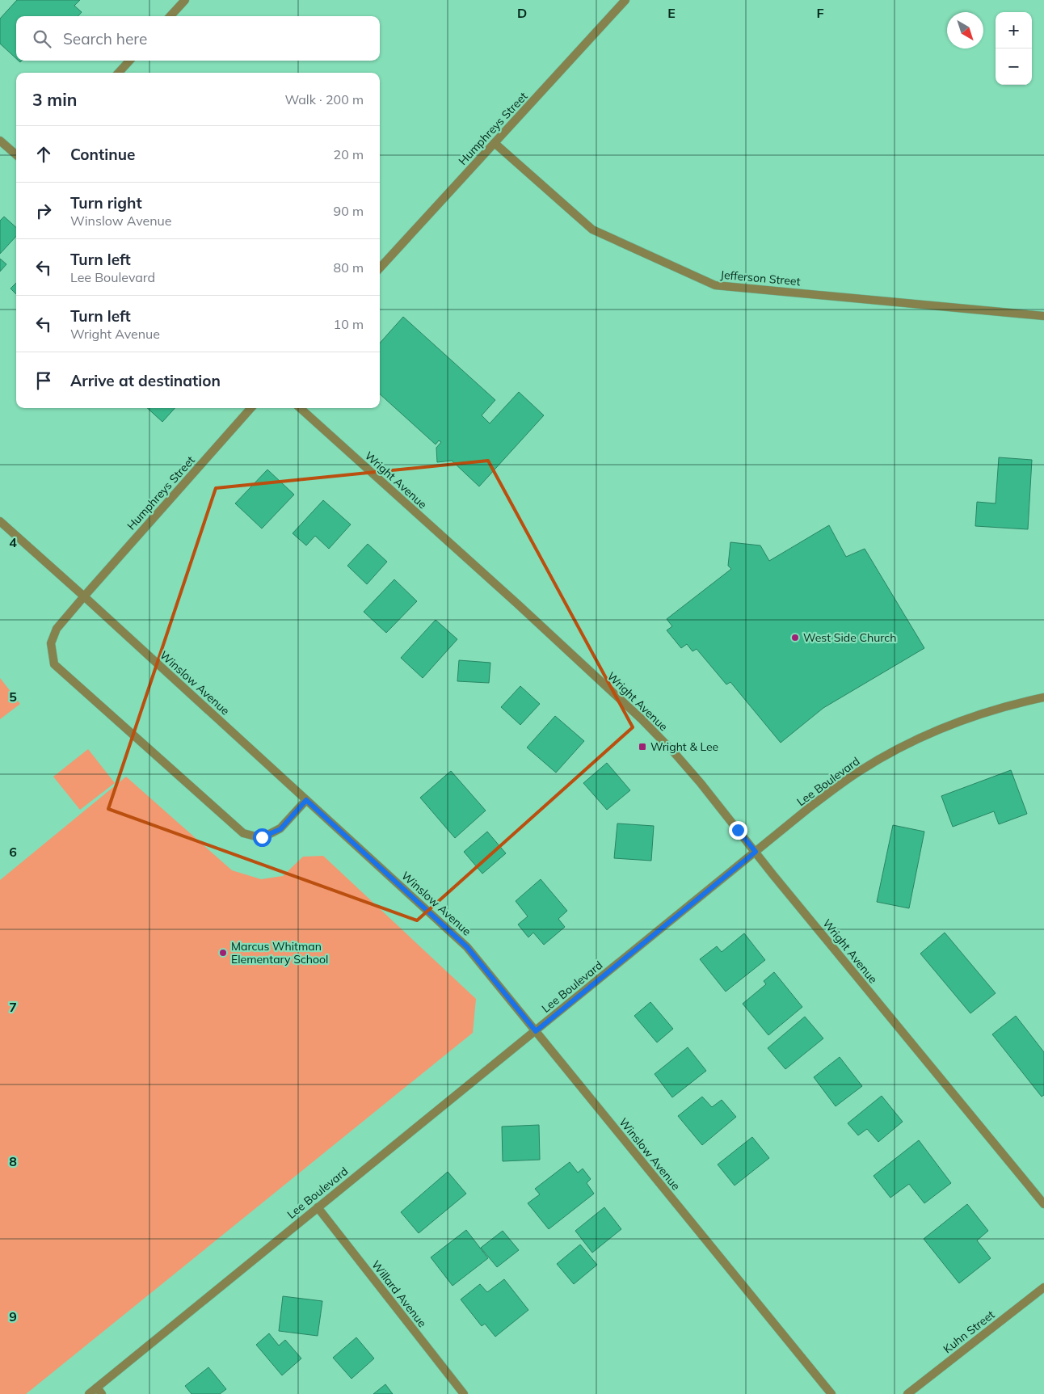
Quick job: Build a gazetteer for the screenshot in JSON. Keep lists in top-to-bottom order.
{
  "streets": {
    "street": [
      "Humphreys Street",
      "Jefferson Street",
      "Wright Avenue",
      "Winslow Avenue",
      "Lee Boulevard",
      "Willard Avenue",
      "Kuhn Street"
    ]
  },
  "crossings": [
    ["Humphreys Street", "Jefferson Street"],
    ["Humphreys Street", "Winslow Avenue"],
    ["Wright Avenue", "Lee Boulevard"],
    ["Winslow Avenue", "Lee Boulevard"],
    ["Lee Boulevard", "Willard Avenue"]
  ],
  "places": {
    "other": ["West Side Church", "Marcus Whitman Elementary School"],
    "transit": ["Wright & Lee"]
  },
  "north": "bottom right",
  "page": {
    "map_buttons": ["+", "−"],
    "search": "Search here",
    "heading": ["3 min", "Walk · 200 m"],
    "list": [
      ["Continue", "20 m"],
      ["Turn right", "Winslow Avenue", "90 m"],
      ["Turn left", "Lee Boulevard", "80 m"],
      ["Turn left", "Wright Avenue", "10 m"],
      "Arrive at destination"
    ]
  },
  "grid": {
    "columns": ["D", "E", "F"],
    "rows": [
      "4",
      "5",
      "6",
      "7",
      "8",
      "9"
    ]
  }
}
